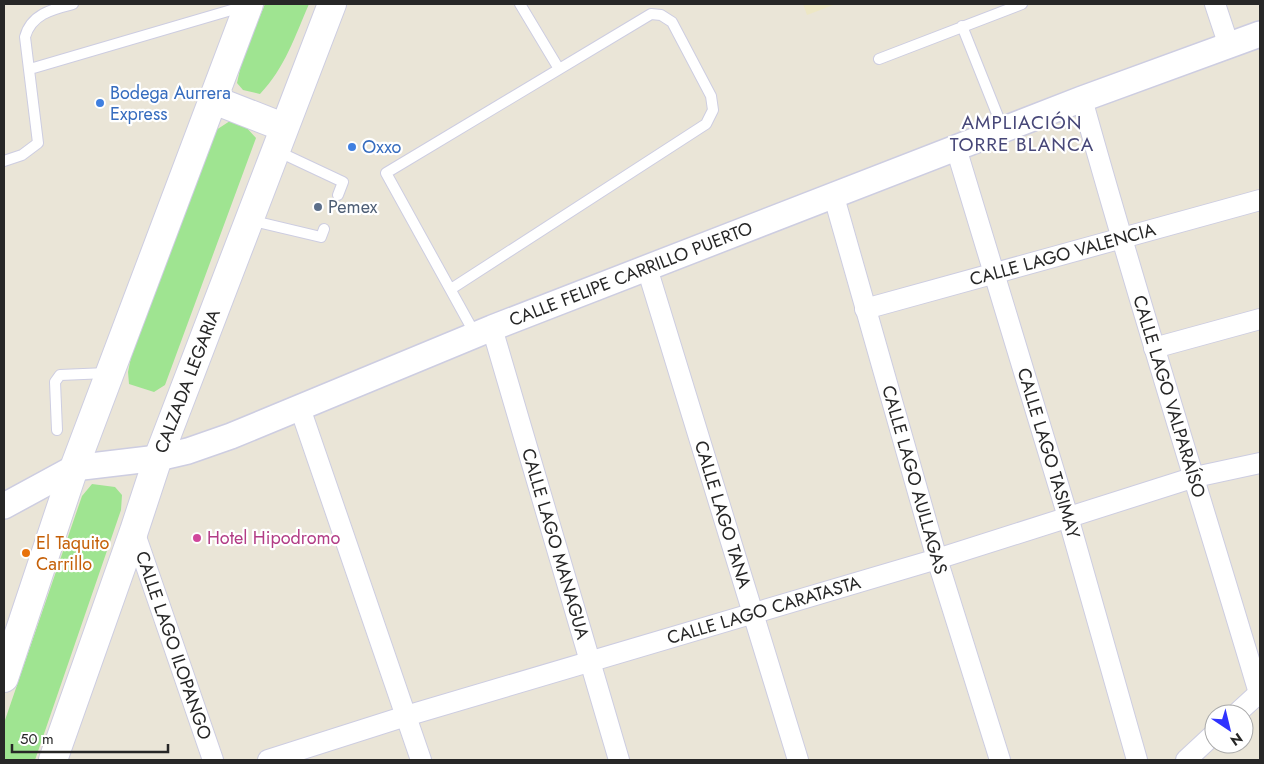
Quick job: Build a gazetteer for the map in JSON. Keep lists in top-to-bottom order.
{
  "streets": {
    "main road": ["CALZADA LEGARIA"],
    "street": [
      "CALLE LAGO VALENCIA",
      "CALLE FELIPE CARRILLO PUERTO",
      "CALLE LAGO VALPARAÍSO",
      "CALLE LAGO TASIMAY",
      "CALLE LAGO AULLAGAS",
      "CALLE LAGO TANA",
      "CALLE LAGO MANAGUA",
      "CALLE LAGO CARATASTA",
      "CALLE LAGO ILOPANGO"
    ]
  },
  "crossings": [
    ["CALLE LAGO VALENCIA", "CALLE LAGO VALPARAÍSO"],
    ["CALLE LAGO VALENCIA", "CALLE LAGO TASIMAY"],
    ["CALLE LAGO VALENCIA", "CALLE LAGO AULLAGAS"],
    ["CALLE FELIPE CARRILLO PUERTO", "CALZADA LEGARIA"],
    ["CALLE FELIPE CARRILLO PUERTO", "CALLE LAGO VALPARAÍSO"],
    ["CALLE FELIPE CARRILLO PUERTO", "CALLE LAGO TASIMAY"],
    ["CALLE FELIPE CARRILLO PUERTO", "CALLE LAGO AULLAGAS"],
    ["CALLE FELIPE CARRILLO PUERTO", "CALLE LAGO TANA"],
    ["CALLE FELIPE CARRILLO PUERTO", "CALLE LAGO MANAGUA"],
    ["CALZADA LEGARIA", "CALLE LAGO ILOPANGO"],
    ["CALLE LAGO VALPARAÍSO", "CALLE LAGO CARATASTA"],
    ["CALLE LAGO TASIMAY", "CALLE LAGO CARATASTA"],
    ["CALLE LAGO AULLAGAS", "CALLE LAGO CARATASTA"],
    ["CALLE LAGO TANA", "CALLE LAGO CARATASTA"],
    ["CALLE LAGO MANAGUA", "CALLE LAGO CARATASTA"]
  ],
  "districts": ["AMPLIACIÓN TORRE BLANCA"],
  "places": [
    "Bodega Aurrera Express",
    "Oxxo",
    "Pemex",
    "Hotel Hipodromo",
    "El Taquito Carrillo"
  ],
  "scale_bar": "50 m",
  "north": "bottom right"
}
